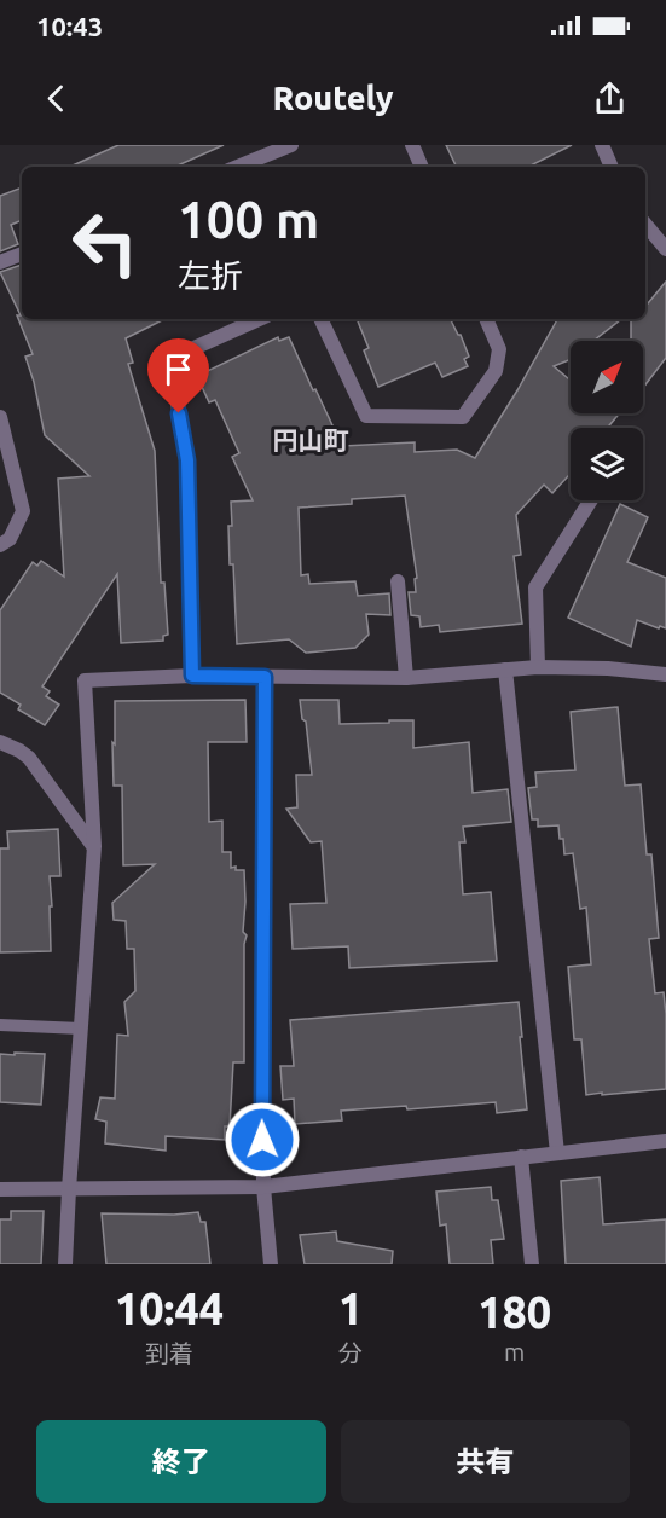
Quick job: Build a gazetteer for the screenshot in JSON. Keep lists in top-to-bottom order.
{
  "districts": ["円山町"],
  "north": "top right",
  "page": {
    "status": "10:43",
    "header": "Routely",
    "turn": ["100 m", "左折"],
    "eta": [
      "10:44",
      "到着",
      "1",
      "分",
      "180",
      "m"
    ],
    "buttons": ["終了", "共有"]
  }
}
